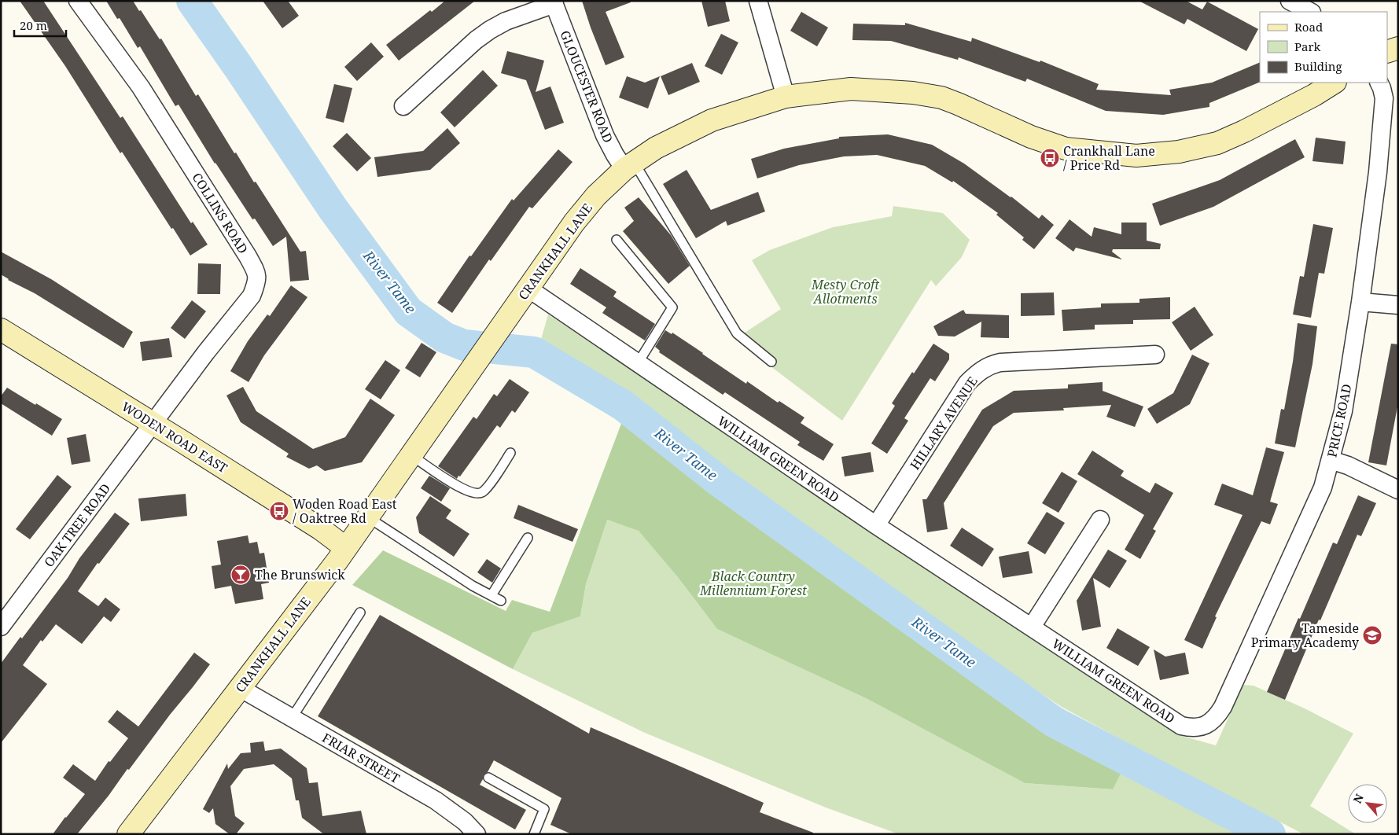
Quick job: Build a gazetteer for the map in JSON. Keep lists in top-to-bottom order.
{
  "streets": {
    "street": [
      "GLOUCESTER ROAD",
      "COLLINS ROAD",
      "CRANKHALL LANE",
      "PRICE ROAD",
      "HILLARY AVENUE",
      "WODEN ROAD EAST",
      "WILLIAM GREEN ROAD",
      "OAK TREE ROAD",
      "FRIAR STREET"
    ]
  },
  "crossings": [
    ["GLOUCESTER ROAD", "CRANKHALL LANE"],
    ["COLLINS ROAD", "WODEN ROAD EAST"],
    ["COLLINS ROAD", "OAK TREE ROAD"],
    ["CRANKHALL LANE", "WODEN ROAD EAST"],
    ["CRANKHALL LANE", "WILLIAM GREEN ROAD"],
    ["CRANKHALL LANE", "FRIAR STREET"],
    ["PRICE ROAD", "WILLIAM GREEN ROAD"],
    ["HILLARY AVENUE", "WILLIAM GREEN ROAD"],
    ["WODEN ROAD EAST", "OAK TREE ROAD"]
  ],
  "water": ["River Tame"],
  "parks": ["Mesty Croft Allotments", "Black Country Millennium Forest"],
  "places": {
    "bus stop": ["Crankhall Lane / Price Rd", "Woden Road East / Oaktree Rd"],
    "bar": ["The Brunswick"],
    "school or university": ["Tameside Primary Academy"]
  },
  "legend": ["Road", "Park", "Building"],
  "scale_bar": "20 m",
  "north": "top left"
}
